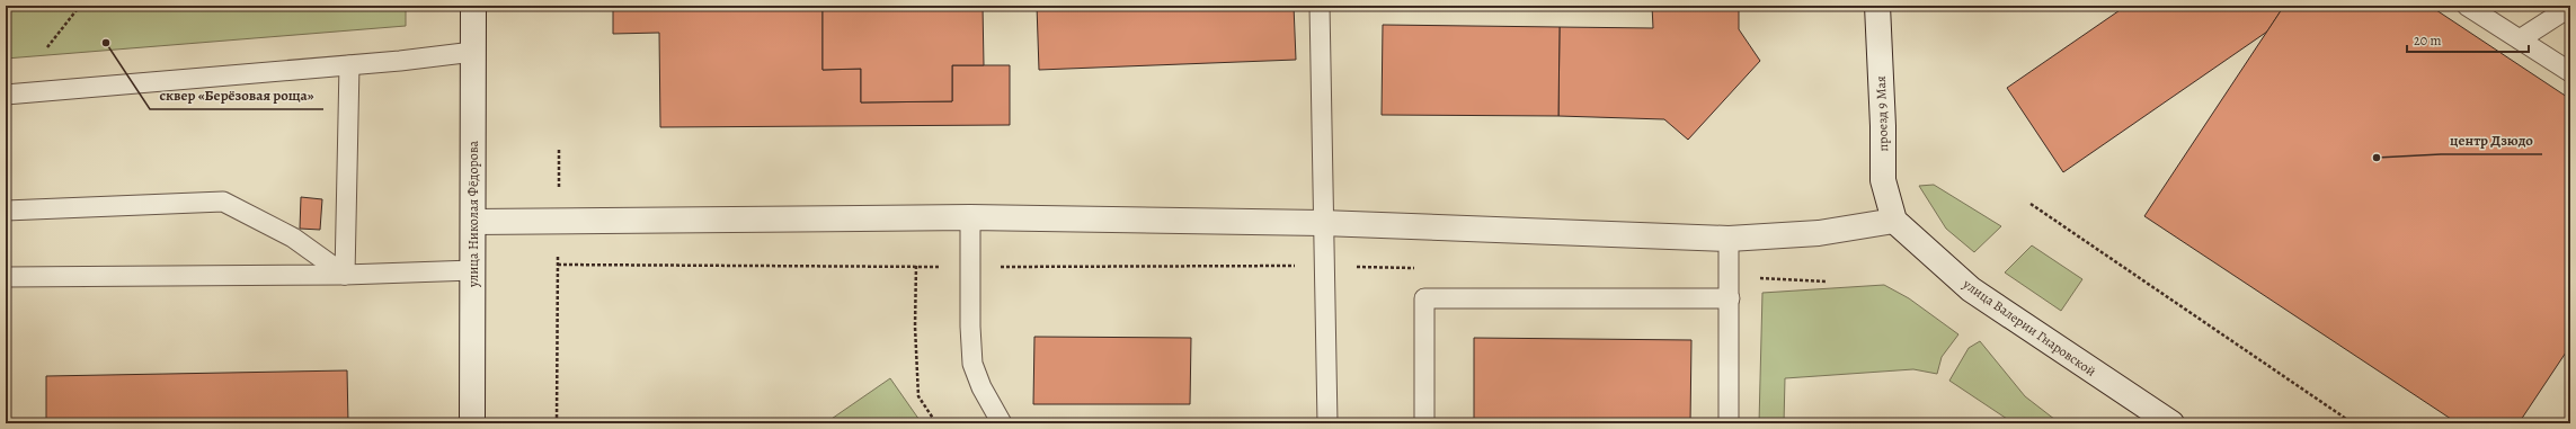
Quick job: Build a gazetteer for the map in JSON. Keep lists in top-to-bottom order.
{
  "streets": {
    "street": ["проезд 9 Мая", "улица Николая Фёдорова", "улица Валерии Гнаровской"]
  },
  "crossings": [
    ["проезд 9 Мая", "улица Валерии Гнаровской"]
  ],
  "places": ["сквер «Берёзовая роща»", "центр Дзюдо"],
  "scale_bar": "20 m"
}
